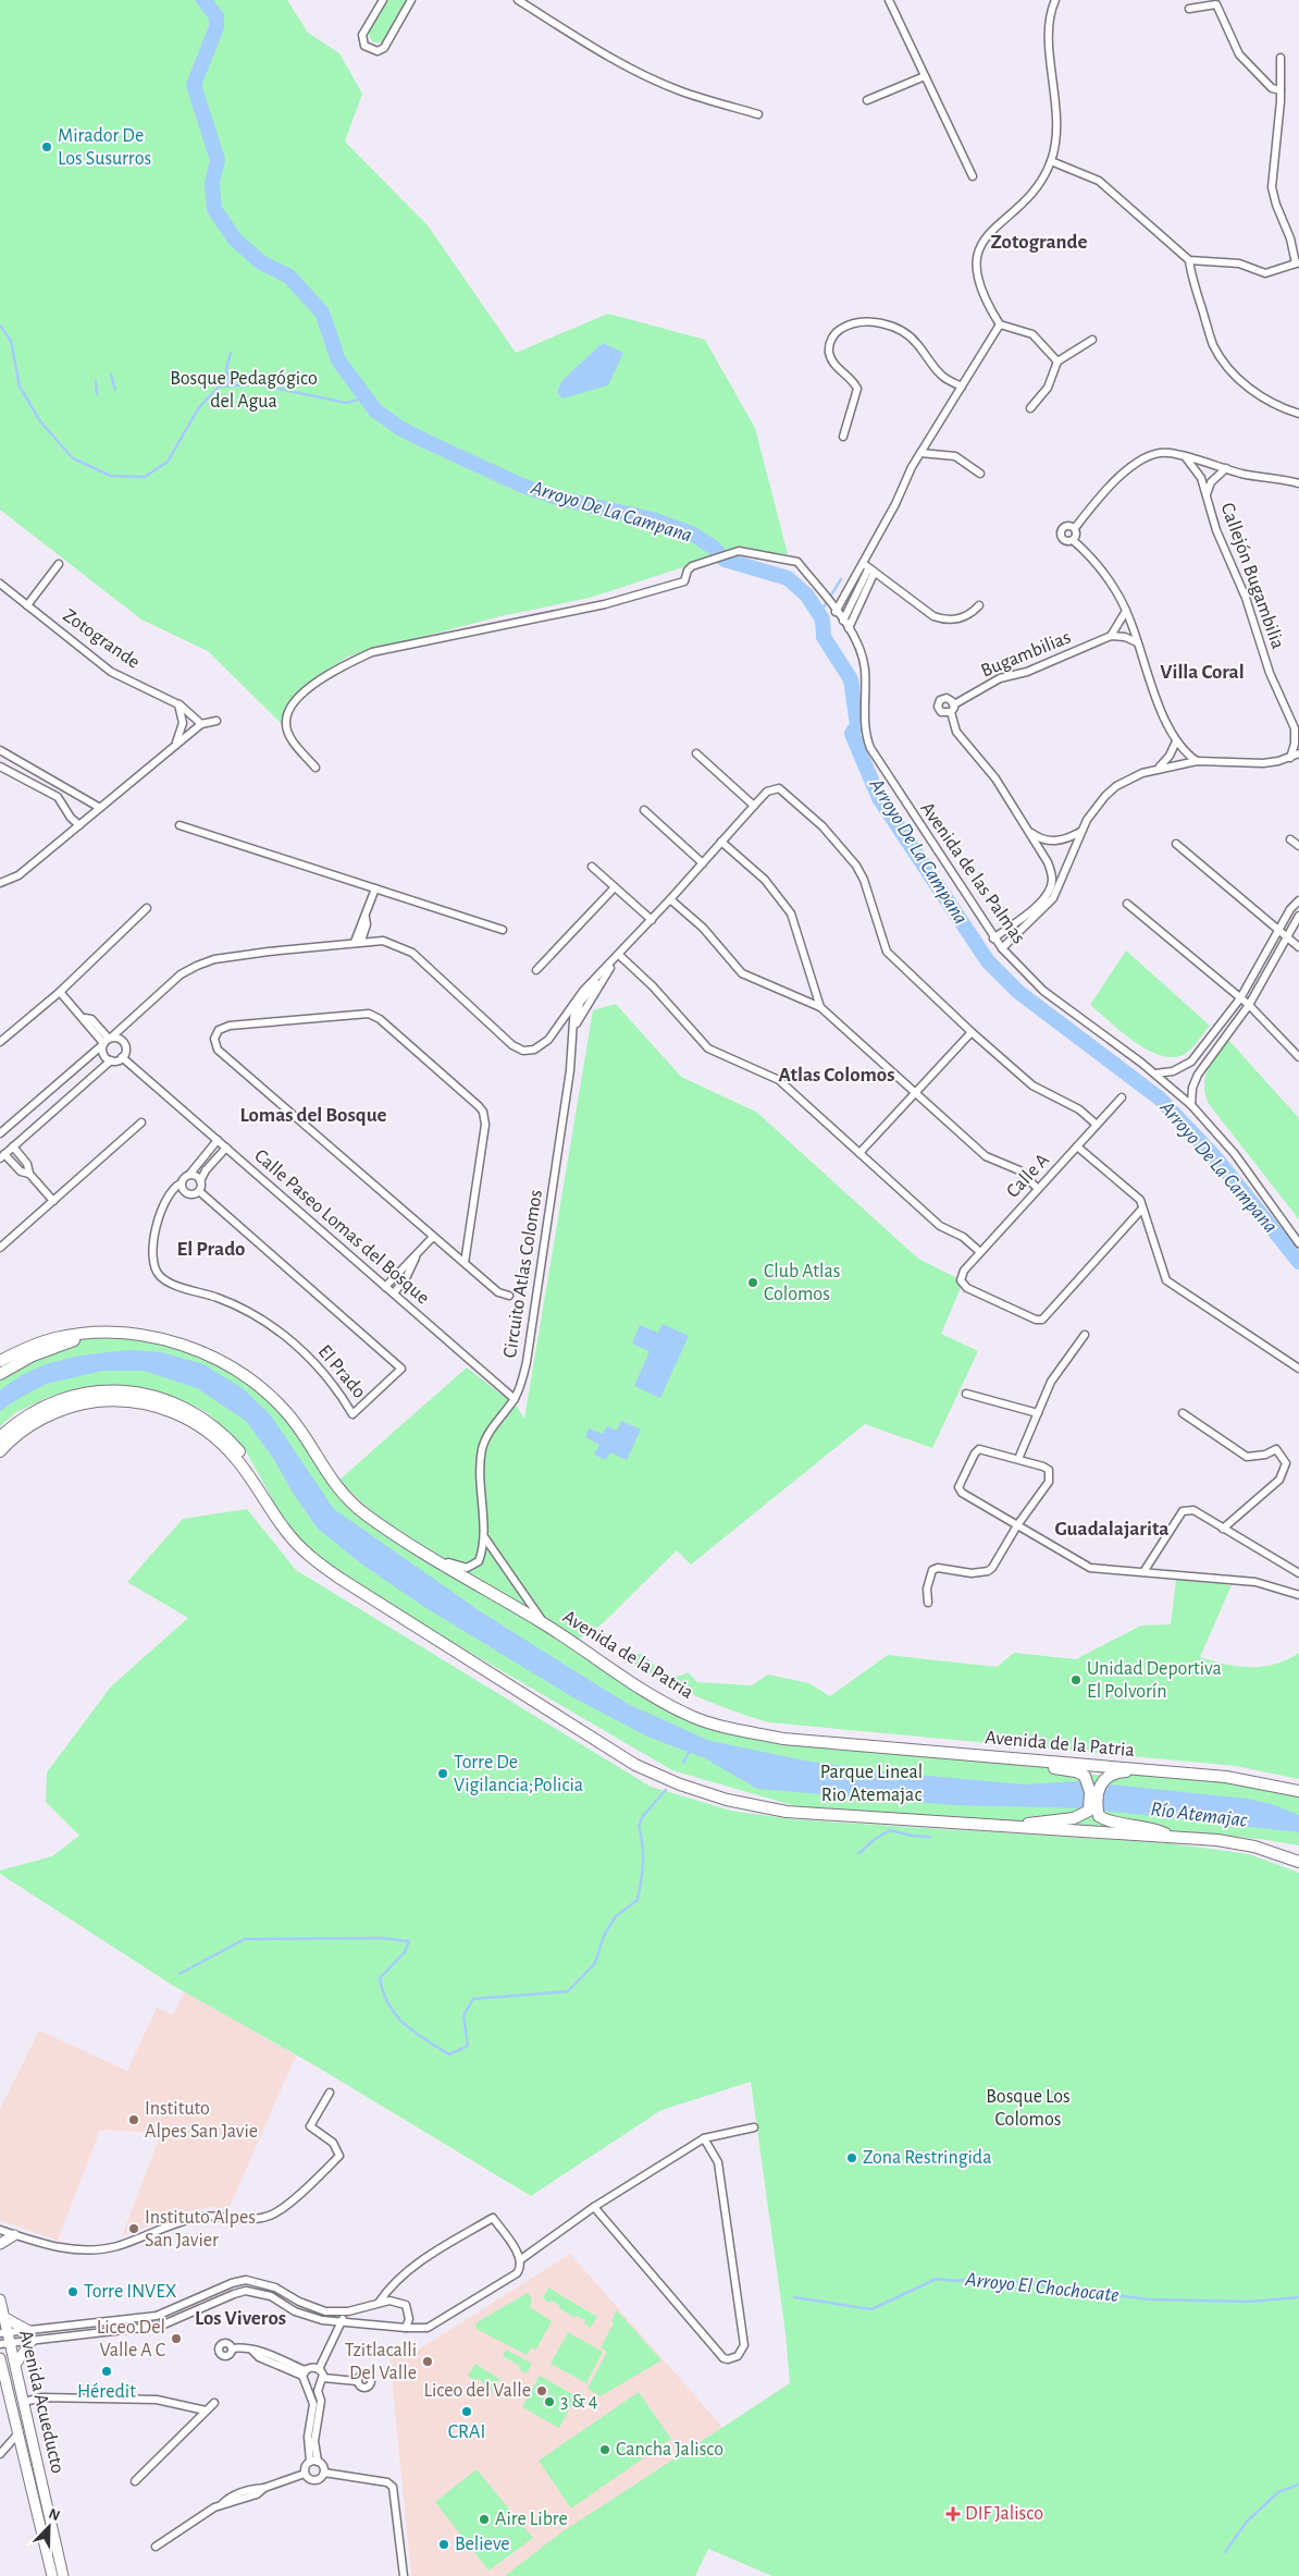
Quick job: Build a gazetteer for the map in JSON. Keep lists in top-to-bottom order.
{
  "streets": {
    "main road": ["Avenida de la Patria", "Avenida Acueducto"],
    "street": [
      "Callejón Bugambilia",
      "Zotogrande",
      "Bugambilias",
      "Avenida de las Palmas",
      "Calle A",
      "Calle Paseo Lomas del Bosque",
      "Circuito Atlas Colomos",
      "El Prado"
    ]
  },
  "crossings": [
    ["Calle Paseo Lomas del Bosque", "Circuito Atlas Colomos"],
    ["Circuito Atlas Colomos", "Avenida de la Patria"]
  ],
  "districts": [
    "Zotogrande",
    "Villa Coral",
    "Atlas Colomos",
    "Lomas del Bosque",
    "El Prado",
    "Guadalajarita",
    "Los Viveros"
  ],
  "water": ["Arroyo De La Campana", "Río Atemajac", "Arroyo El Chochocate"],
  "parks": ["Bosque Pedagógico del Agua", "Parque Lineal Rio Atemajac", "Bosque Los Colomos"],
  "places": {
    "other": [
      "Mirador De Los Susurros",
      "Club Atlas Colomos",
      "Unidad Deportiva El Polvorín",
      "Torre De Vigilancia;Policia",
      "Instituto Alpes San Javie",
      "Zona Restringida",
      "Instituto Alpes San Javier",
      "Torre INVEX",
      "Liceo Del Valle A C",
      "Tzitlacalli Del Valle",
      "Héredit",
      "Liceo del Valle",
      "3 & 4",
      "CRAI",
      "Cancha Jalisco",
      "Aire Libre",
      "Believe"
    ],
    "health": ["DIF Jalisco"]
  },
  "north": "top right"
}
